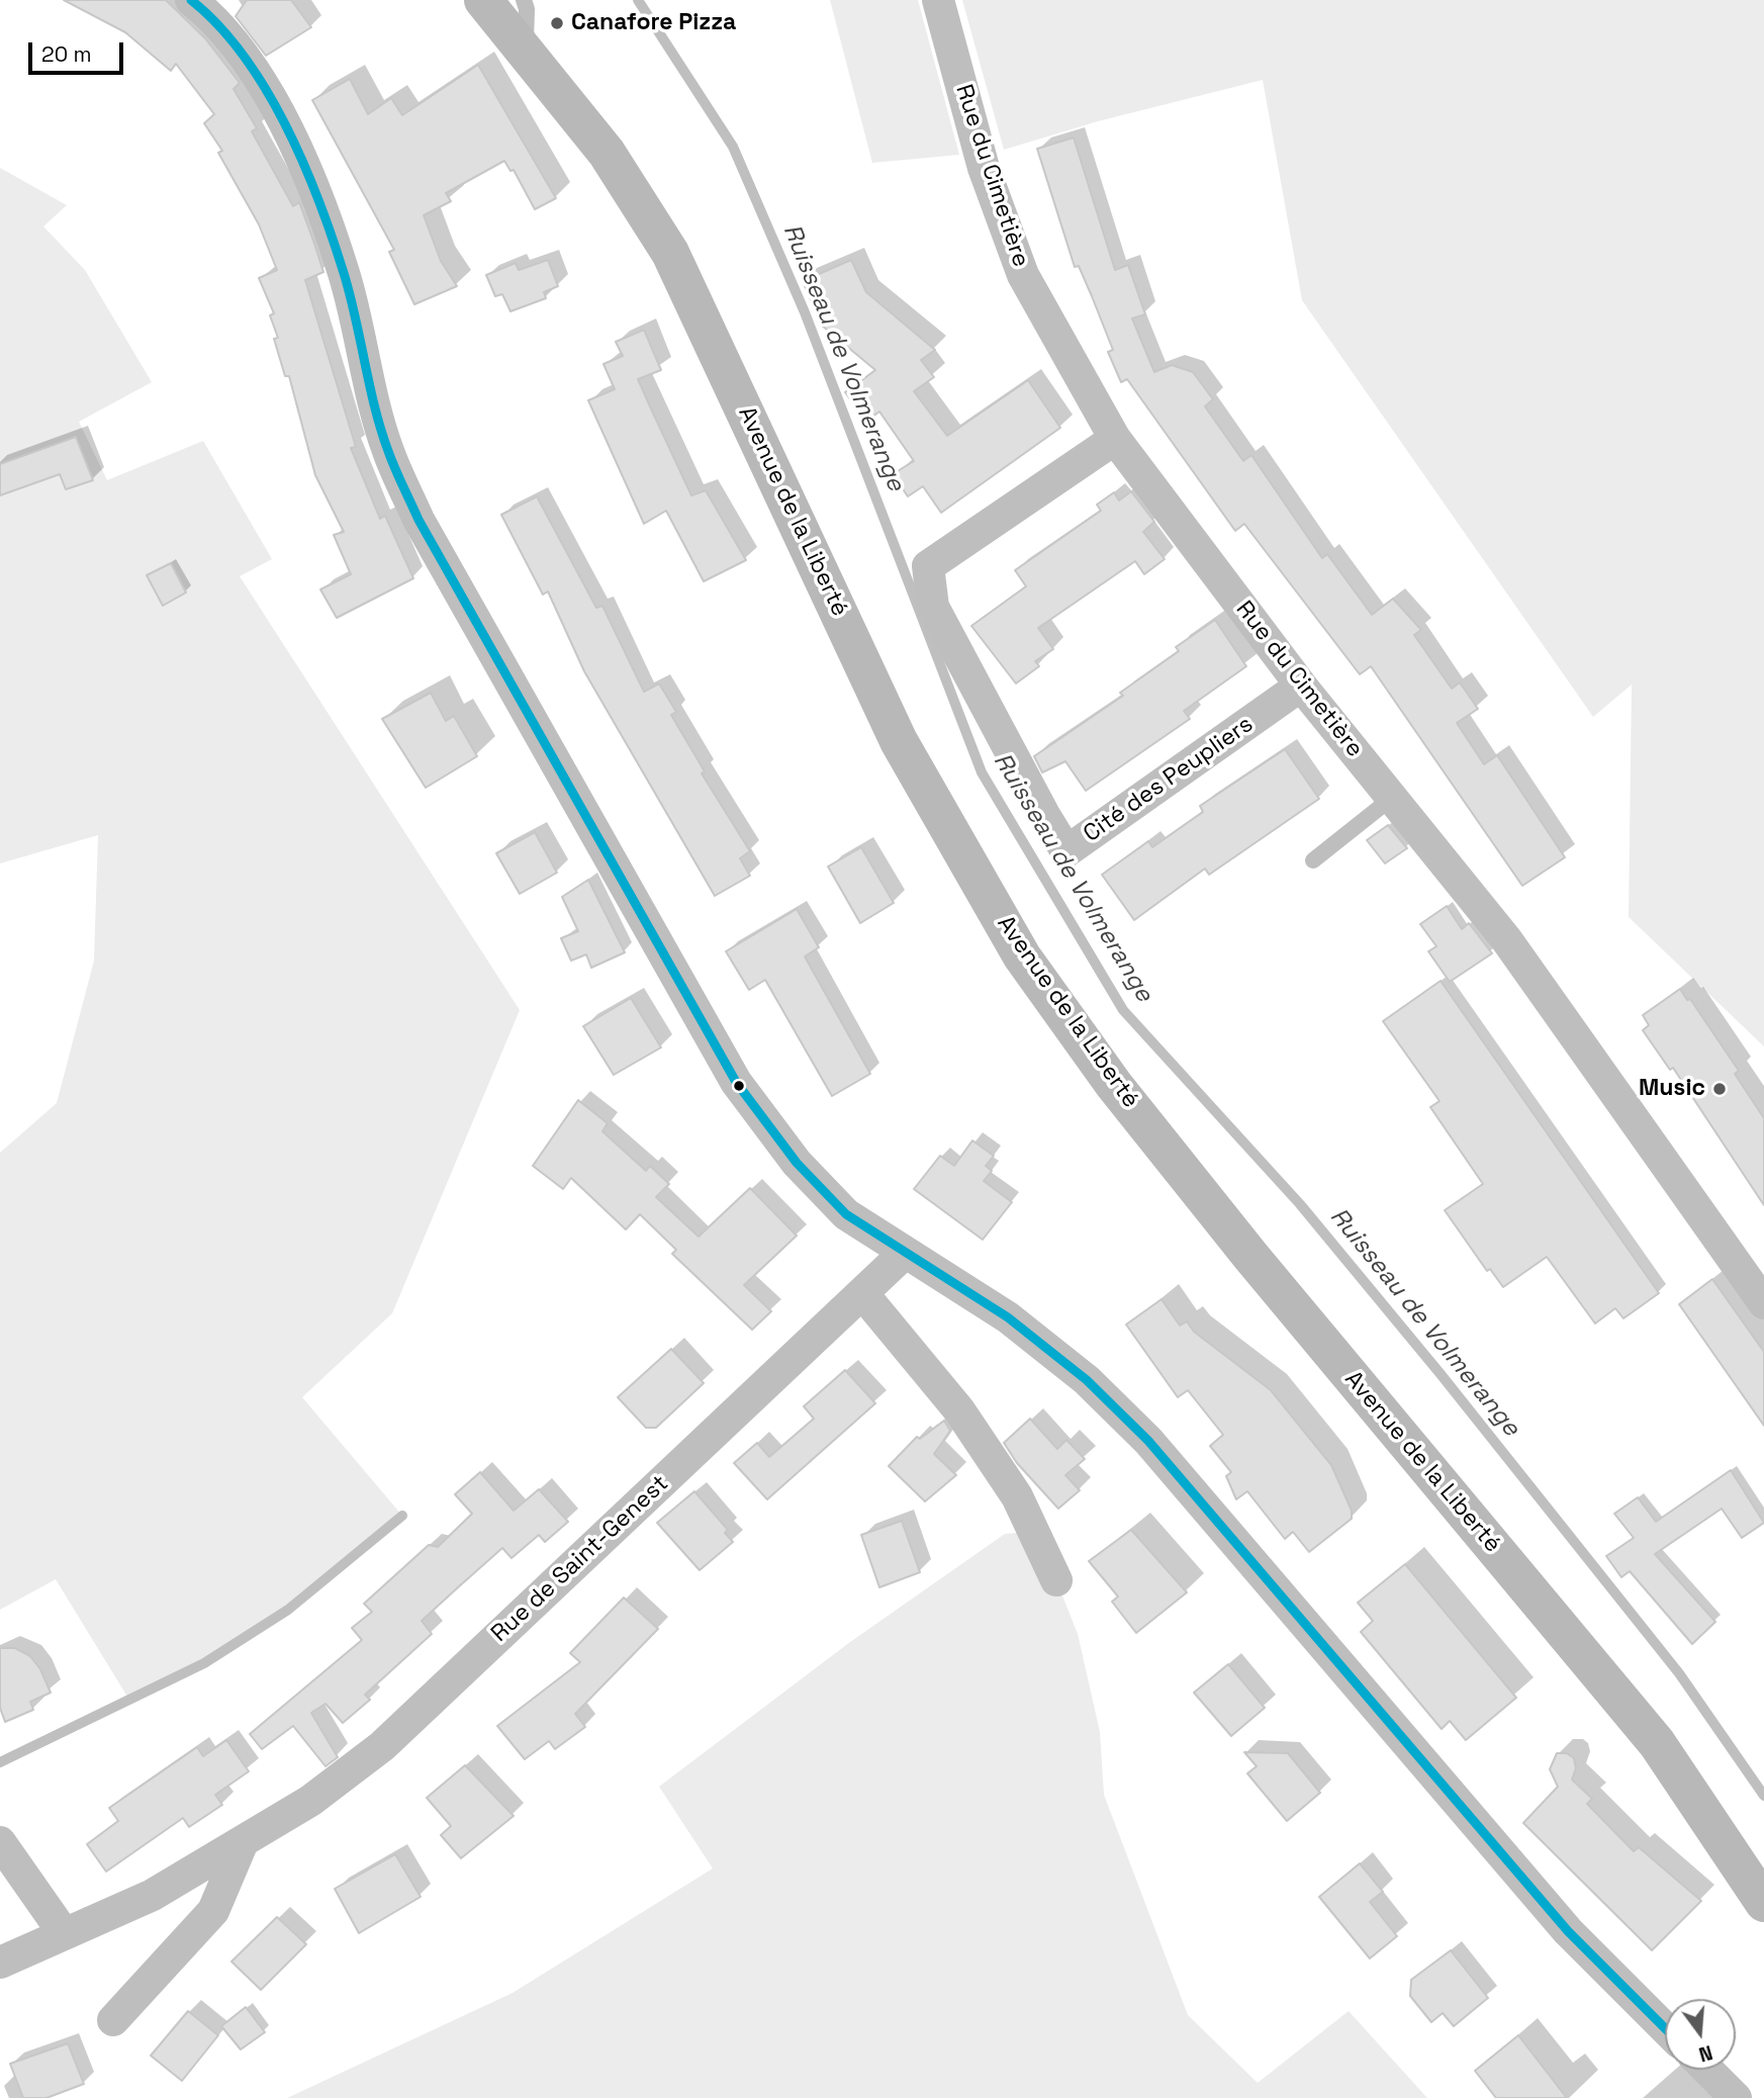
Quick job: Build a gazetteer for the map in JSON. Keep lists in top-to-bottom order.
{
  "streets": {
    "main road": ["Avenue de la Liberté"],
    "street": ["Rue du Cimetière", "Cité des Peupliers", "Rue de Saint-Genest"]
  },
  "crossings": [
    ["Rue du Cimetière", "Cité des Peupliers"]
  ],
  "water": ["Ruisseau de Volmerange"],
  "places": ["Canafore Pizza", "Music"],
  "scale_bar": "20 m",
  "north": "bottom"
}
